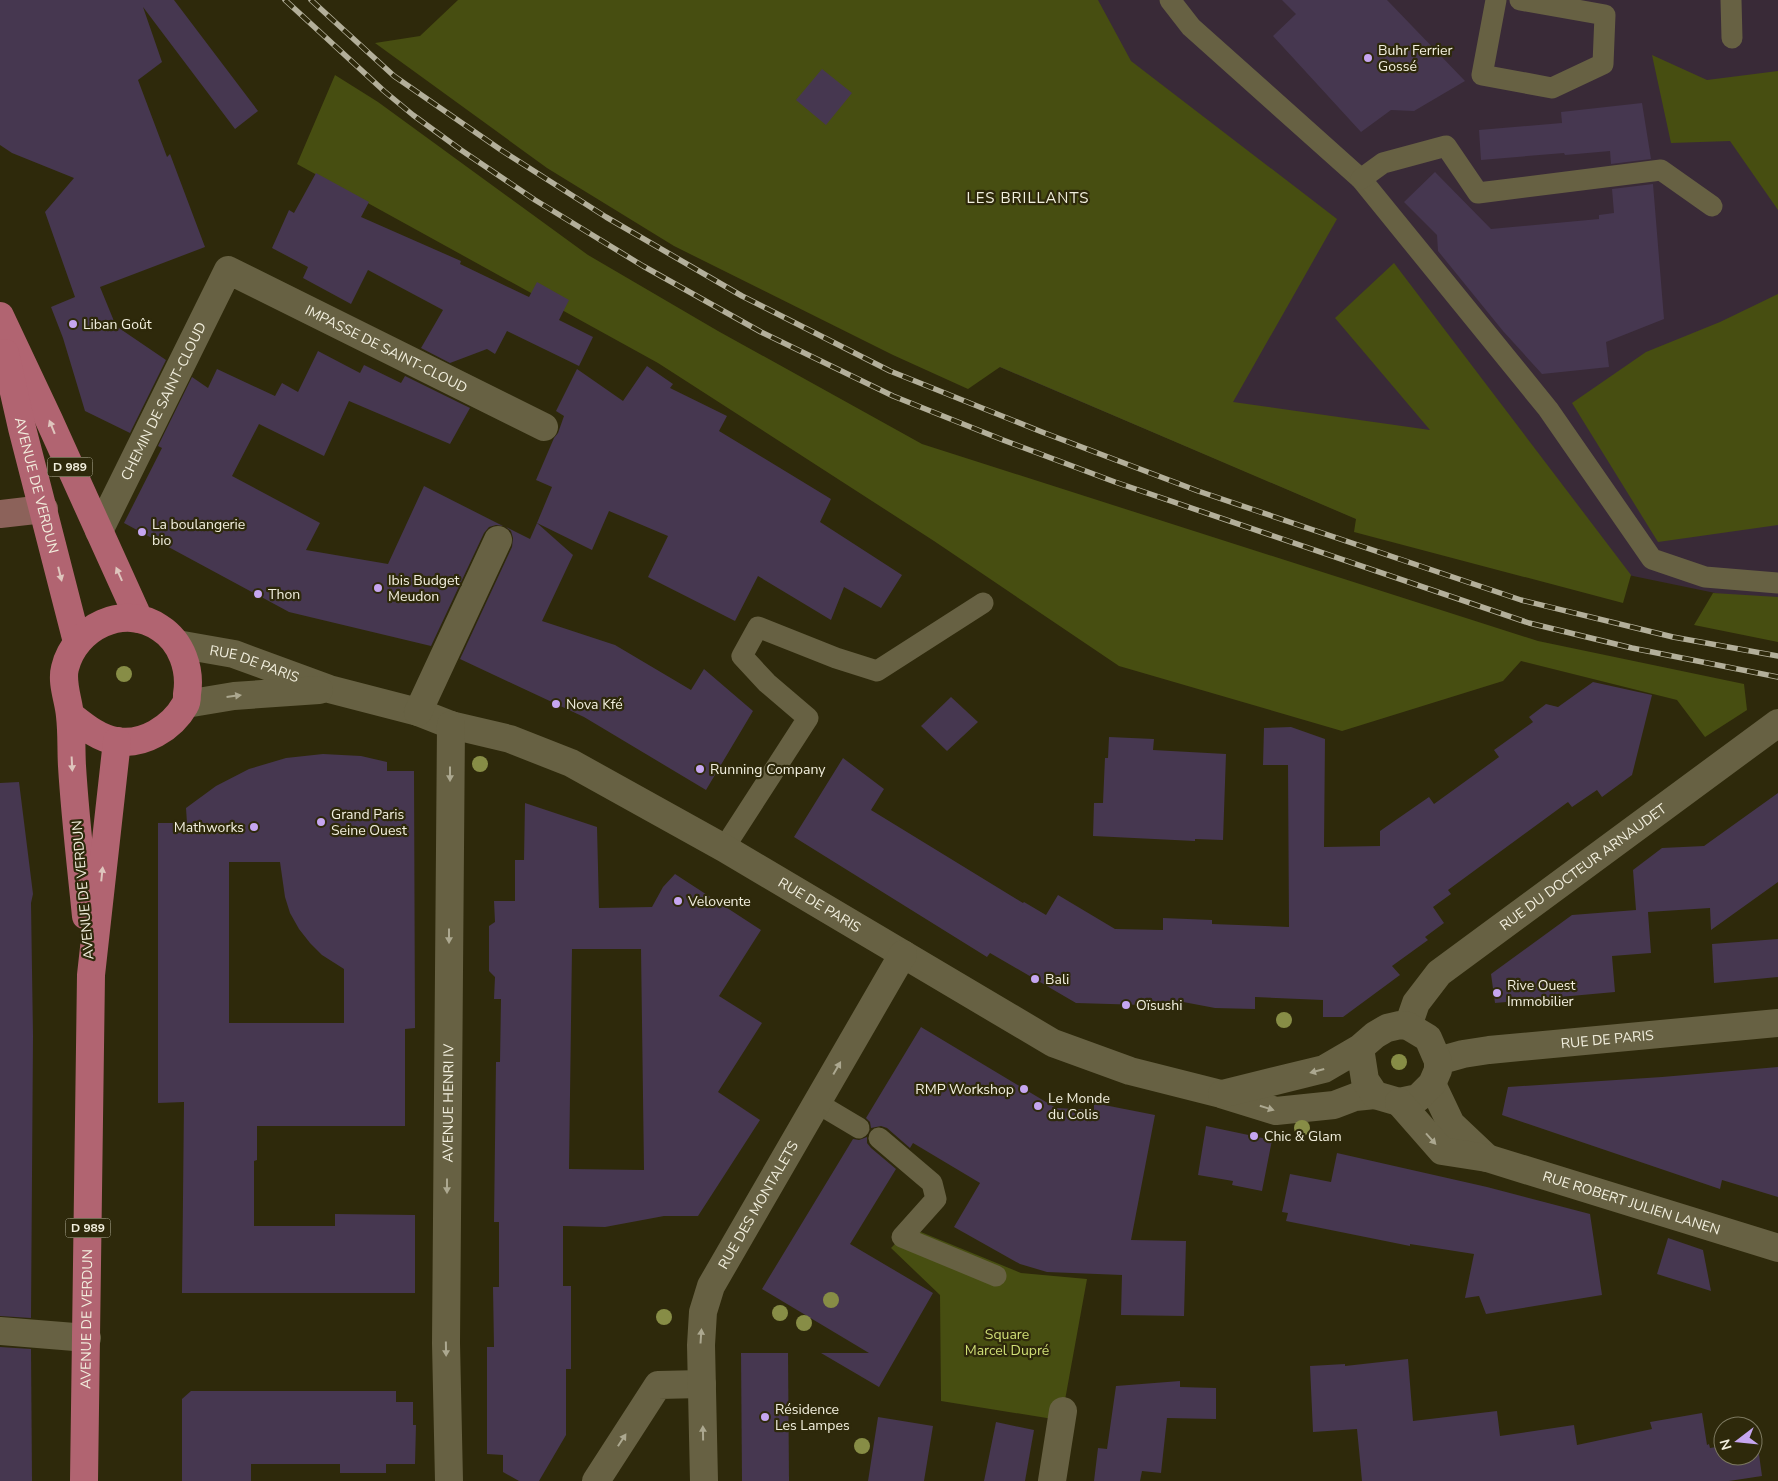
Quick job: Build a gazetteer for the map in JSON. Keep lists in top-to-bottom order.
{
  "streets": {
    "main road": ["D 989", "AVENUE DE VERDUN"],
    "street": [
      "IMPASSE DE SAINT-CLOUD",
      "CHEMIN DE SAINT-CLOUD",
      "RUE DE PARIS",
      "RUE DU DOCTEUR ARNAUDET",
      "AVENUE HENRI IV",
      "RUE ROBERT JULIEN LANEN",
      "RUE DES MONTALETS"
    ]
  },
  "crossings": [
    ["IMPASSE DE SAINT-CLOUD", "CHEMIN DE SAINT-CLOUD"],
    ["CHEMIN DE SAINT-CLOUD", "AVENUE DE VERDUN"],
    ["AVENUE DE VERDUN", "RUE DE PARIS"],
    ["RUE DE PARIS", "RUE DU DOCTEUR ARNAUDET"],
    ["RUE DE PARIS", "AVENUE HENRI IV"],
    ["RUE DE PARIS", "RUE ROBERT JULIEN LANEN"],
    ["RUE DE PARIS", "RUE DES MONTALETS"],
    ["RUE DU DOCTEUR ARNAUDET", "RUE ROBERT JULIEN LANEN"]
  ],
  "one_way": ["AVENUE HENRI IV", "RUE DES MONTALETS"],
  "districts": ["LES BRILLANTS"],
  "parks": ["Square Marcel Dupré"],
  "places": [
    "Buhr Ferrier Gossé",
    "Liban Goût",
    "La boulangerie bio",
    "Ibis Budget Meudon",
    "Thon",
    "Nova Kfé",
    "Running Company",
    "Grand Paris Seine Ouest",
    "Mathworks",
    "Velovente",
    "Bali",
    "Rive Ouest Immobilier",
    "Oïsushi",
    "RMP Workshop",
    "Le Monde du Colis",
    "Chic & Glam",
    "Résidence Les Lampes"
  ],
  "north": "left"
}
